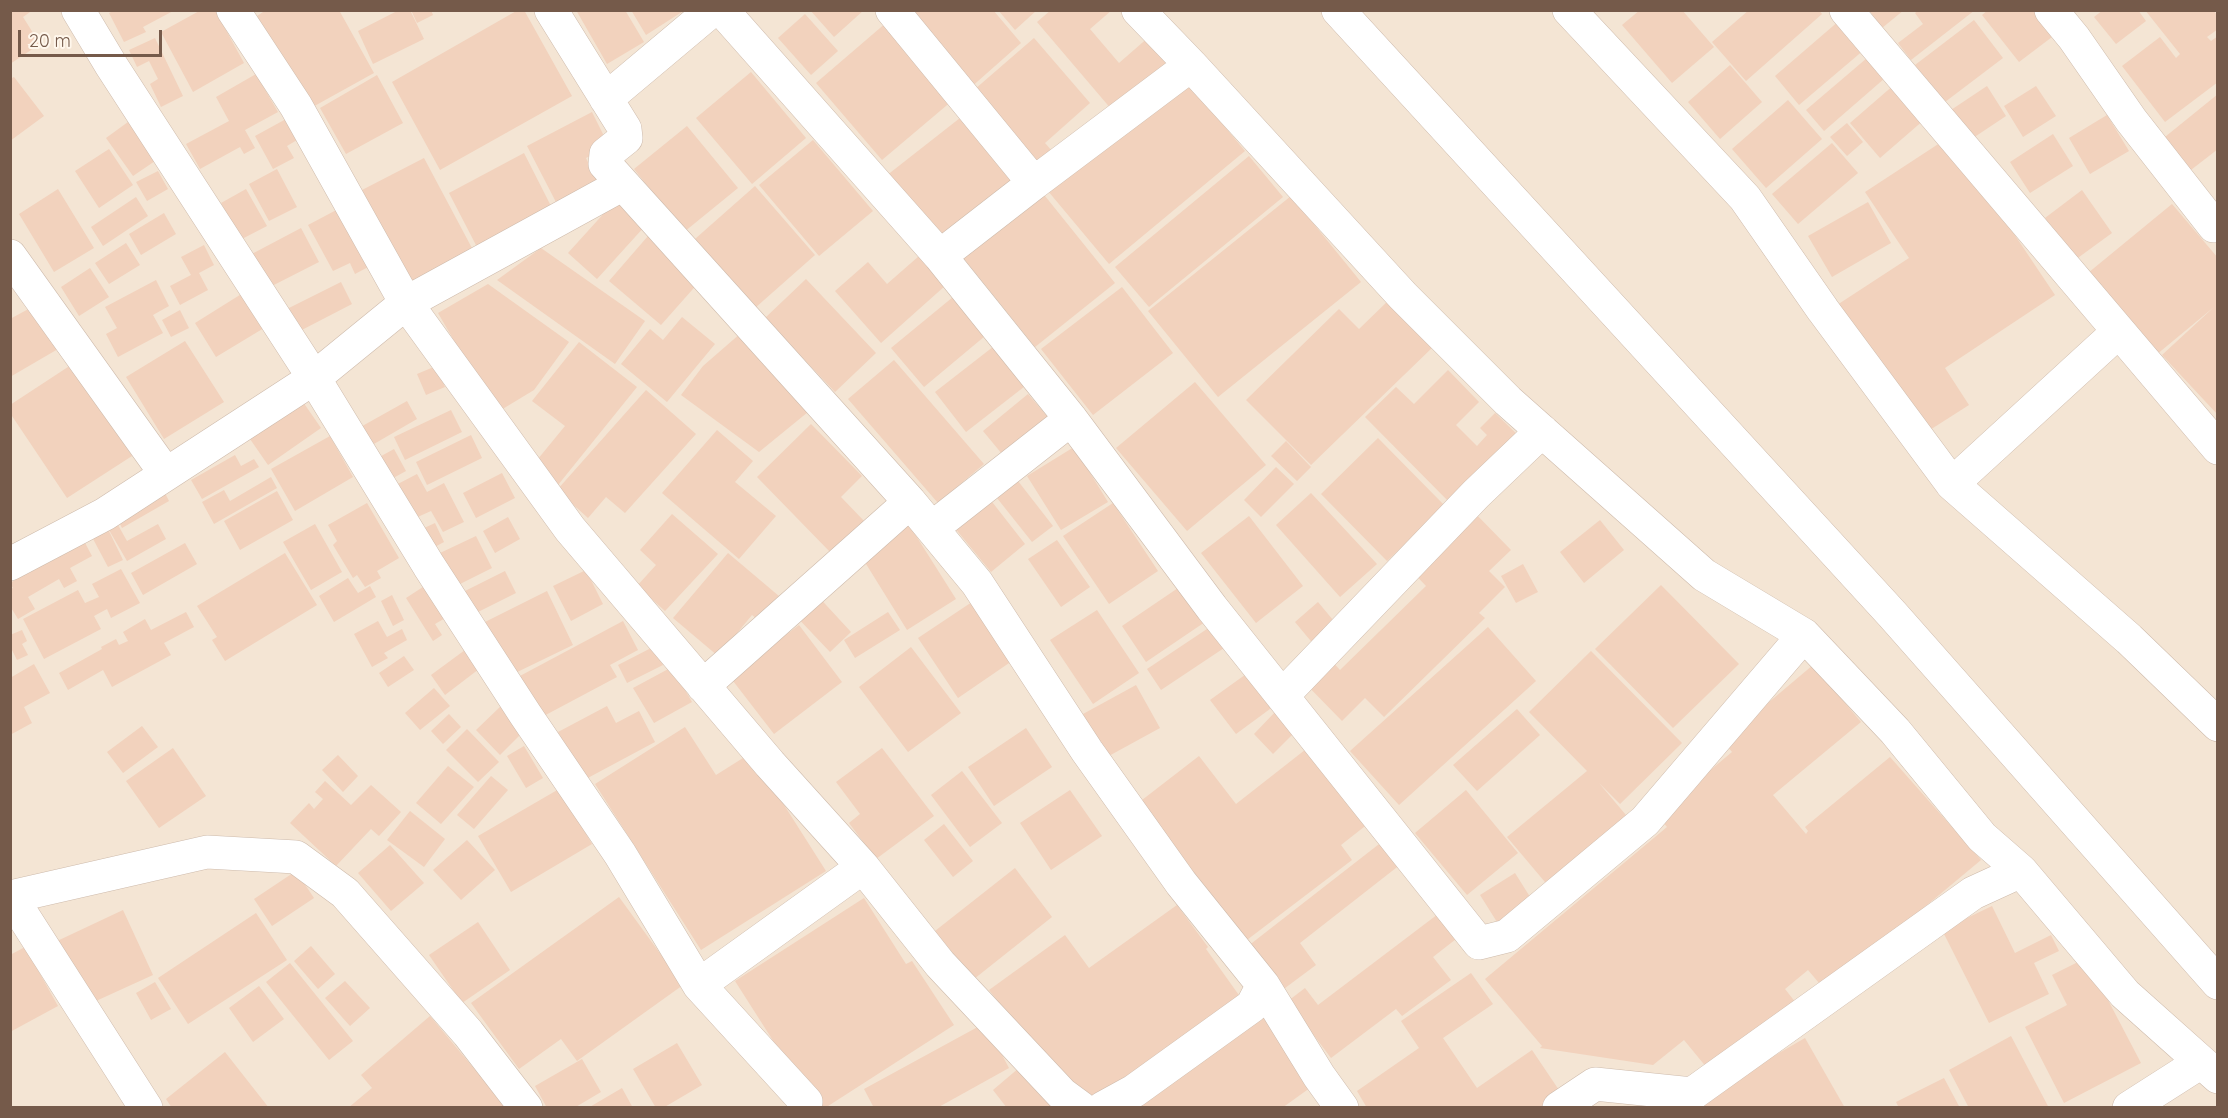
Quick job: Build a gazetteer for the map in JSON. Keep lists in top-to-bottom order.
{
  "scale_bar": "20 m"
}
